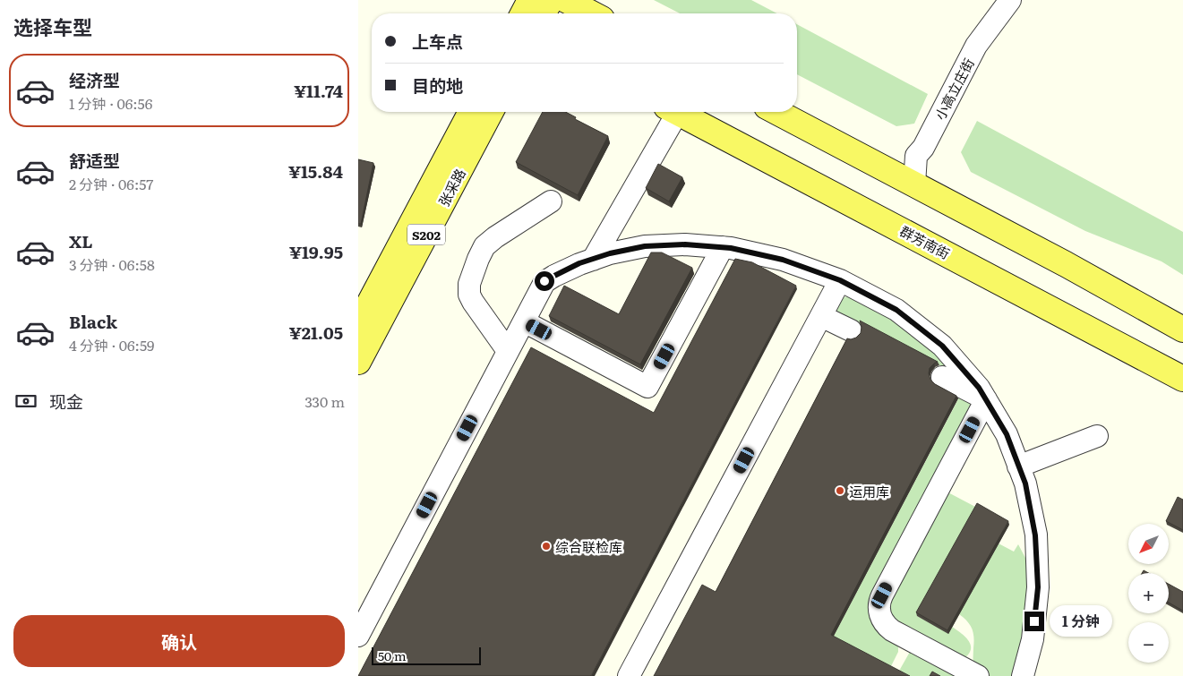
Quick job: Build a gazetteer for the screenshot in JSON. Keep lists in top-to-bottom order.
{
  "streets": {
    "main road": ["张采路", "S202", "群芳南街"],
    "street": ["小高立庄街"]
  },
  "places": ["运用库", "综合联检库"],
  "scale_bar": "50 m",
  "north": "bottom left",
  "page": {
    "heading": "选择车型",
    "banner": ["上车点", "目的地"],
    "list": [
      {
        "name": "经济型",
        "note": "1 分钟 · 06:56",
        "value": "¥11.74"
      },
      {
        "name": "舒适型",
        "note": "2 分钟 · 06:57",
        "value": "¥15.84"
      },
      {
        "name": "XL",
        "note": "3 分钟 · 06:58",
        "value": "¥19.95"
      },
      {
        "name": "Black",
        "note": "4 分钟 · 06:59",
        "value": "¥21.05"
      }
    ],
    "pay": ["现金", "330 m"],
    "map_buttons": ["+", "−"],
    "bubble": "1 分钟",
    "buttons": "确认",
    "scale": "50 m"
  }
}
